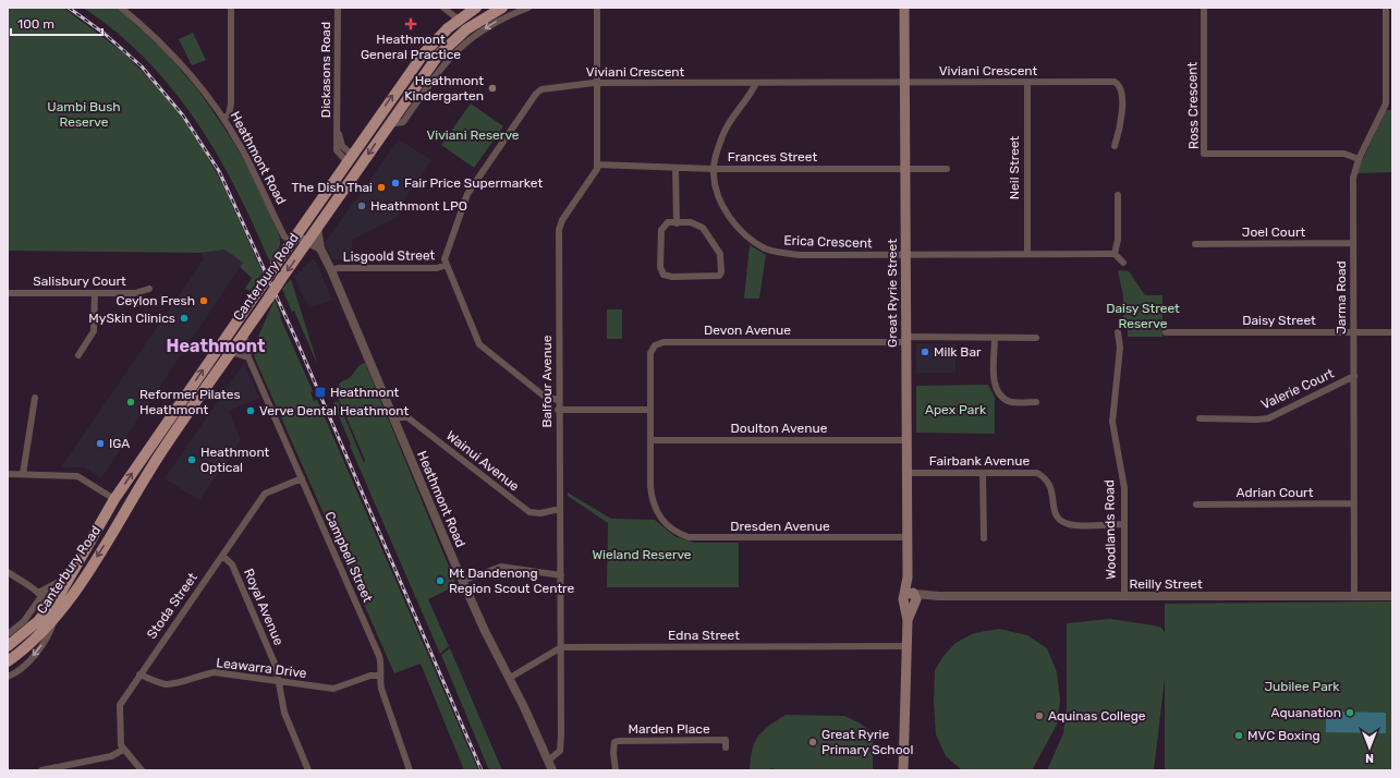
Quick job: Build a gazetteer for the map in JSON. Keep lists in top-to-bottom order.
{
  "streets": {
    "main road": ["Canterbury Road", "Great Ryrie Street"],
    "street": [
      "Dickasons Road",
      "Viviani Crescent",
      "Ross Crescent",
      "Frances Street",
      "Heathmont Road",
      "Neil Street",
      "Joel Court",
      "Erica Crescent",
      "Lisgoold Street",
      "Salisbury Court",
      "Jarma Road",
      "Daisy Street",
      "Devon Avenue",
      "Balfour Avenue",
      "Valerie Court",
      "Doulton Avenue",
      "Wainui Avenue",
      "Fairbank Avenue",
      "Adrian Court",
      "Dresden Avenue",
      "Woodlands Road",
      "Campbell Street",
      "Reilly Street",
      "Stoda Street",
      "Royal Avenue",
      "Edna Street",
      "Leawarra Drive",
      "Marden Place"
    ]
  },
  "crossings": [
    ["Dickasons Road", "Canterbury Road"],
    ["Viviani Crescent", "Neil Street"],
    ["Viviani Crescent", "Erica Crescent"],
    ["Viviani Crescent", "Lisgoold Street"],
    ["Viviani Crescent", "Great Ryrie Street"],
    ["Viviani Crescent", "Balfour Avenue"],
    ["Ross Crescent", "Jarma Road"],
    ["Frances Street", "Erica Crescent"],
    ["Frances Street", "Great Ryrie Street"],
    ["Frances Street", "Balfour Avenue"],
    ["Heathmont Road", "Lisgoold Street"],
    ["Heathmont Road", "Canterbury Road"],
    ["Heathmont Road", "Balfour Avenue"],
    ["Heathmont Road", "Wainui Avenue"],
    ["Neil Street", "Erica Crescent"],
    ["Joel Court", "Jarma Road"],
    ["Erica Crescent", "Great Ryrie Street"],
    ["Canterbury Road", "Campbell Street"],
    ["Great Ryrie Street", "Devon Avenue"],
    ["Great Ryrie Street", "Doulton Avenue"],
    ["Great Ryrie Street", "Fairbank Avenue"],
    ["Great Ryrie Street", "Dresden Avenue"],
    ["Great Ryrie Street", "Reilly Street"],
    ["Great Ryrie Street", "Edna Street"],
    ["Jarma Road", "Daisy Street"],
    ["Jarma Road", "Valerie Court"],
    ["Jarma Road", "Adrian Court"],
    ["Jarma Road", "Reilly Street"],
    ["Balfour Avenue", "Wainui Avenue"],
    ["Balfour Avenue", "Edna Street"],
    ["Doulton Avenue", "Dresden Avenue"],
    ["Fairbank Avenue", "Woodlands Road"],
    ["Woodlands Road", "Reilly Street"],
    ["Campbell Street", "Stoda Street"],
    ["Campbell Street", "Leawarra Drive"],
    ["Stoda Street", "Royal Avenue"],
    ["Stoda Street", "Leawarra Drive"],
    ["Royal Avenue", "Leawarra Drive"]
  ],
  "districts": ["Heathmont"],
  "parks": [
    "Uambi Bush Reserve",
    "Viviani Reserve",
    "Daisy Street Reserve",
    "Apex Park",
    "Wieland Reserve",
    "Jubilee Park"
  ],
  "places": {
    "health": ["Heathmont General Practice"],
    "other": [
      "Heathmont Kindergarten",
      "Fair Price Supermarket",
      "The Dish Thai",
      "Heathmont LPO",
      "Ceylon Fresh",
      "MySkin Clinics",
      "Milk Bar",
      "Reformer Pilates Heathmont",
      "Verve Dental Heathmont",
      "IGA",
      "Heathmont Optical",
      "Mt Dandenong Region Scout Centre",
      "Aquanation",
      "Aquinas College",
      "MVC Boxing",
      "Great Ryrie Primary School"
    ],
    "transit": ["Heathmont"]
  },
  "scale_bar": "100 m",
  "north": "bottom"
}
